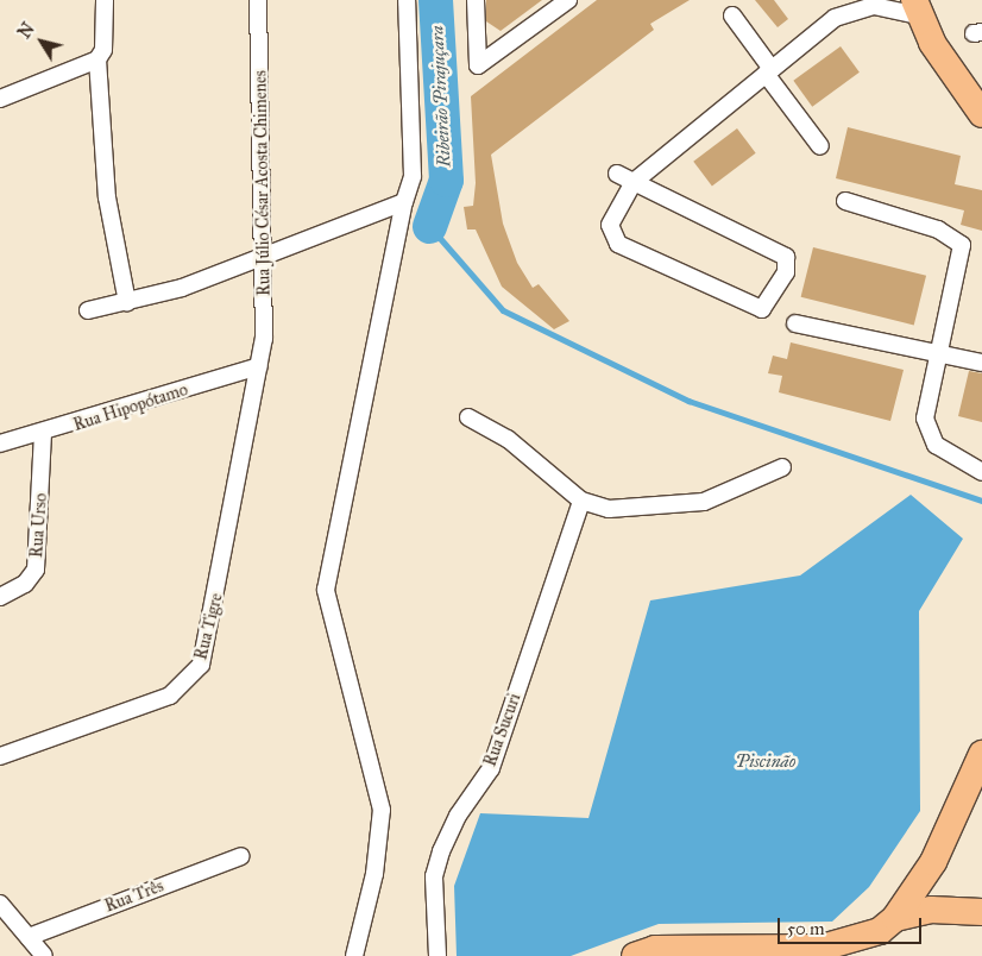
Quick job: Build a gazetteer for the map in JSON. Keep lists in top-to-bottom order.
{
  "streets": {
    "street": [
      "Rua Júlio César Acosta Chimenes",
      "Rua Hipopótamo",
      "Rua Urso",
      "Rua Tigre",
      "Rua Sucuri",
      "Rua Três"
    ]
  },
  "crossings": [
    ["Rua Júlio César Acosta Chimenes", "Rua Hipopótamo"],
    ["Rua Júlio César Acosta Chimenes", "Rua Tigre"],
    ["Rua Hipopótamo", "Rua Urso"],
    ["Rua Hipopótamo", "Rua Tigre"]
  ],
  "water": ["Ribeirão Pirajuçara", "Piscinão"],
  "scale_bar": "50 m",
  "north": "top left"
}
